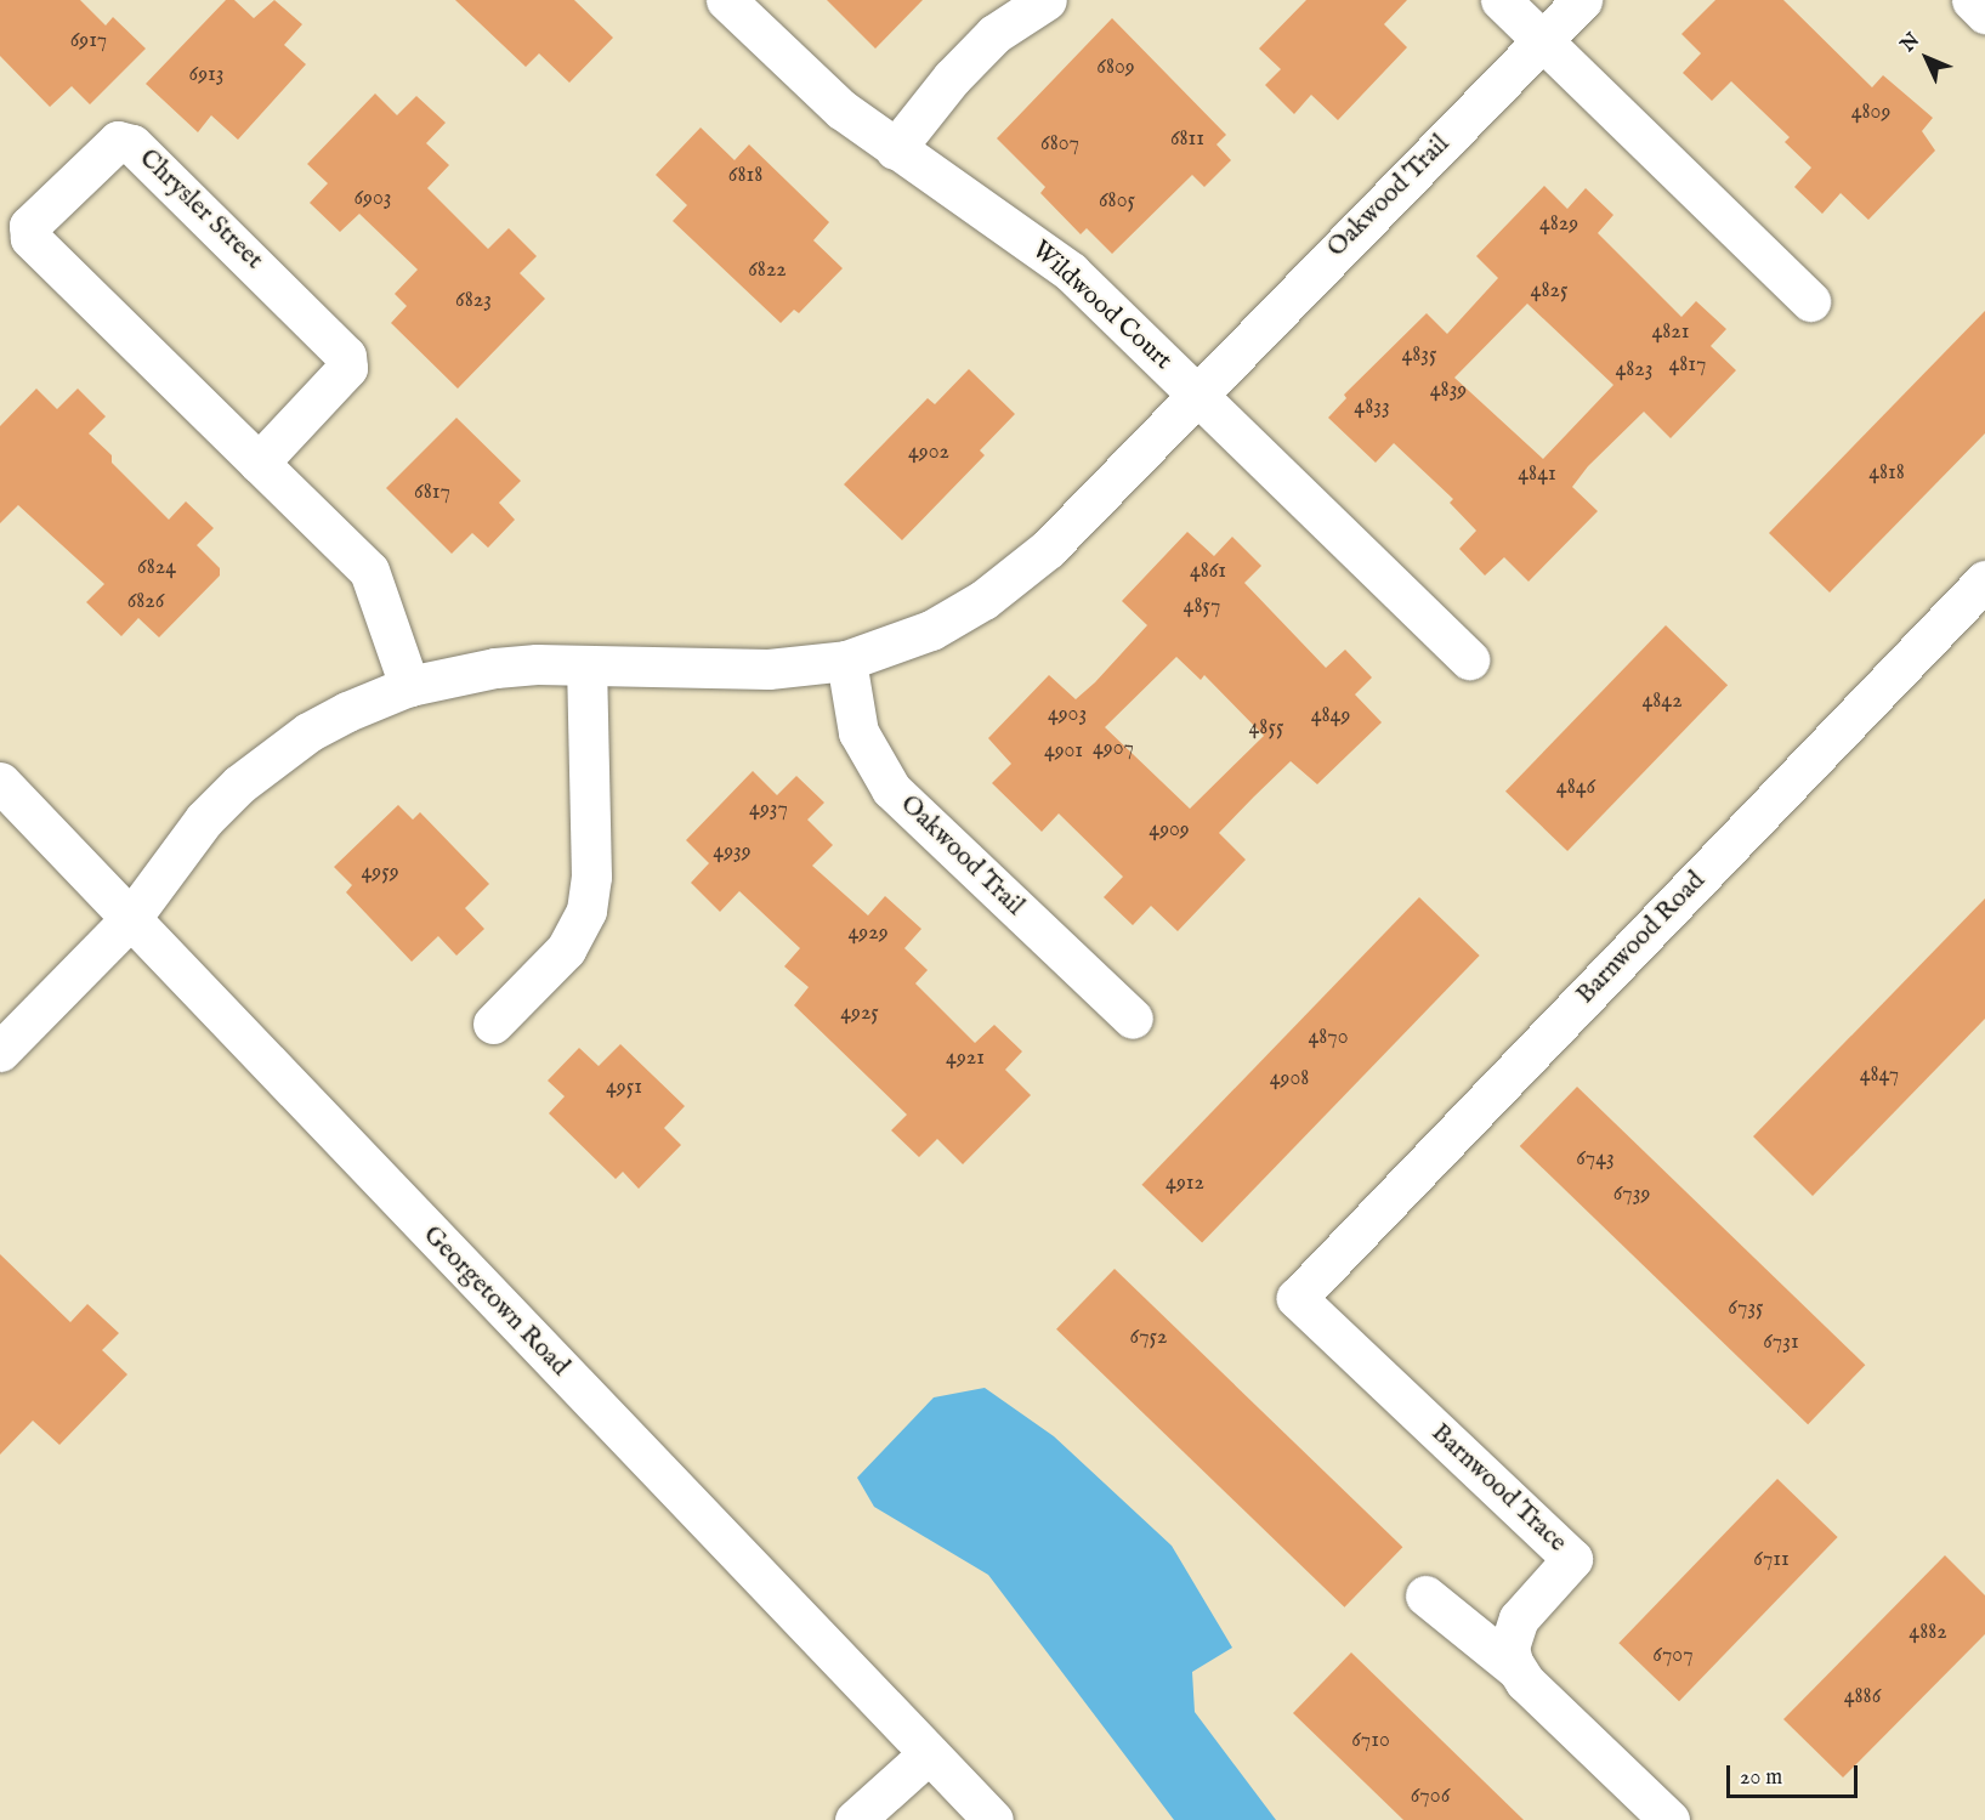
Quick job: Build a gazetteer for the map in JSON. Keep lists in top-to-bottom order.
{
  "streets": {
    "street": [
      "Oakwood Trail",
      "Chrysler Street",
      "Wildwood Court",
      "Barnwood Road",
      "Georgetown Road",
      "Barnwood Trace"
    ]
  },
  "crossings": [
    ["Oakwood Trail", "Chrysler Street"],
    ["Oakwood Trail", "Wildwood Court"],
    ["Oakwood Trail", "Georgetown Road"],
    ["Barnwood Road", "Barnwood Trace"]
  ],
  "house_numbers": [
    "6917",
    "6809",
    "6913",
    "4809",
    "6811",
    "6807",
    "6818",
    "6903",
    "6805",
    "4829",
    "6822",
    "4825",
    "6823",
    "4821",
    "4835",
    "4817",
    "4823",
    "4839",
    "4833",
    "4902",
    "4818",
    "4841",
    "6817",
    "6824",
    "4861",
    "6826",
    "4857",
    "4842",
    "4903",
    "4849",
    "4855",
    "4907",
    "4901",
    "4846",
    "4937",
    "4909",
    "4939",
    "4959",
    "4929",
    "4925",
    "4870",
    "4921",
    "4847",
    "4908",
    "4951",
    "6743",
    "4912",
    "6739",
    "6735",
    "6752",
    "6731",
    "6711",
    "4882",
    "6707",
    "4886",
    "6710",
    "6706"
  ],
  "scale_bar": "20 m",
  "north": "top left"
}
